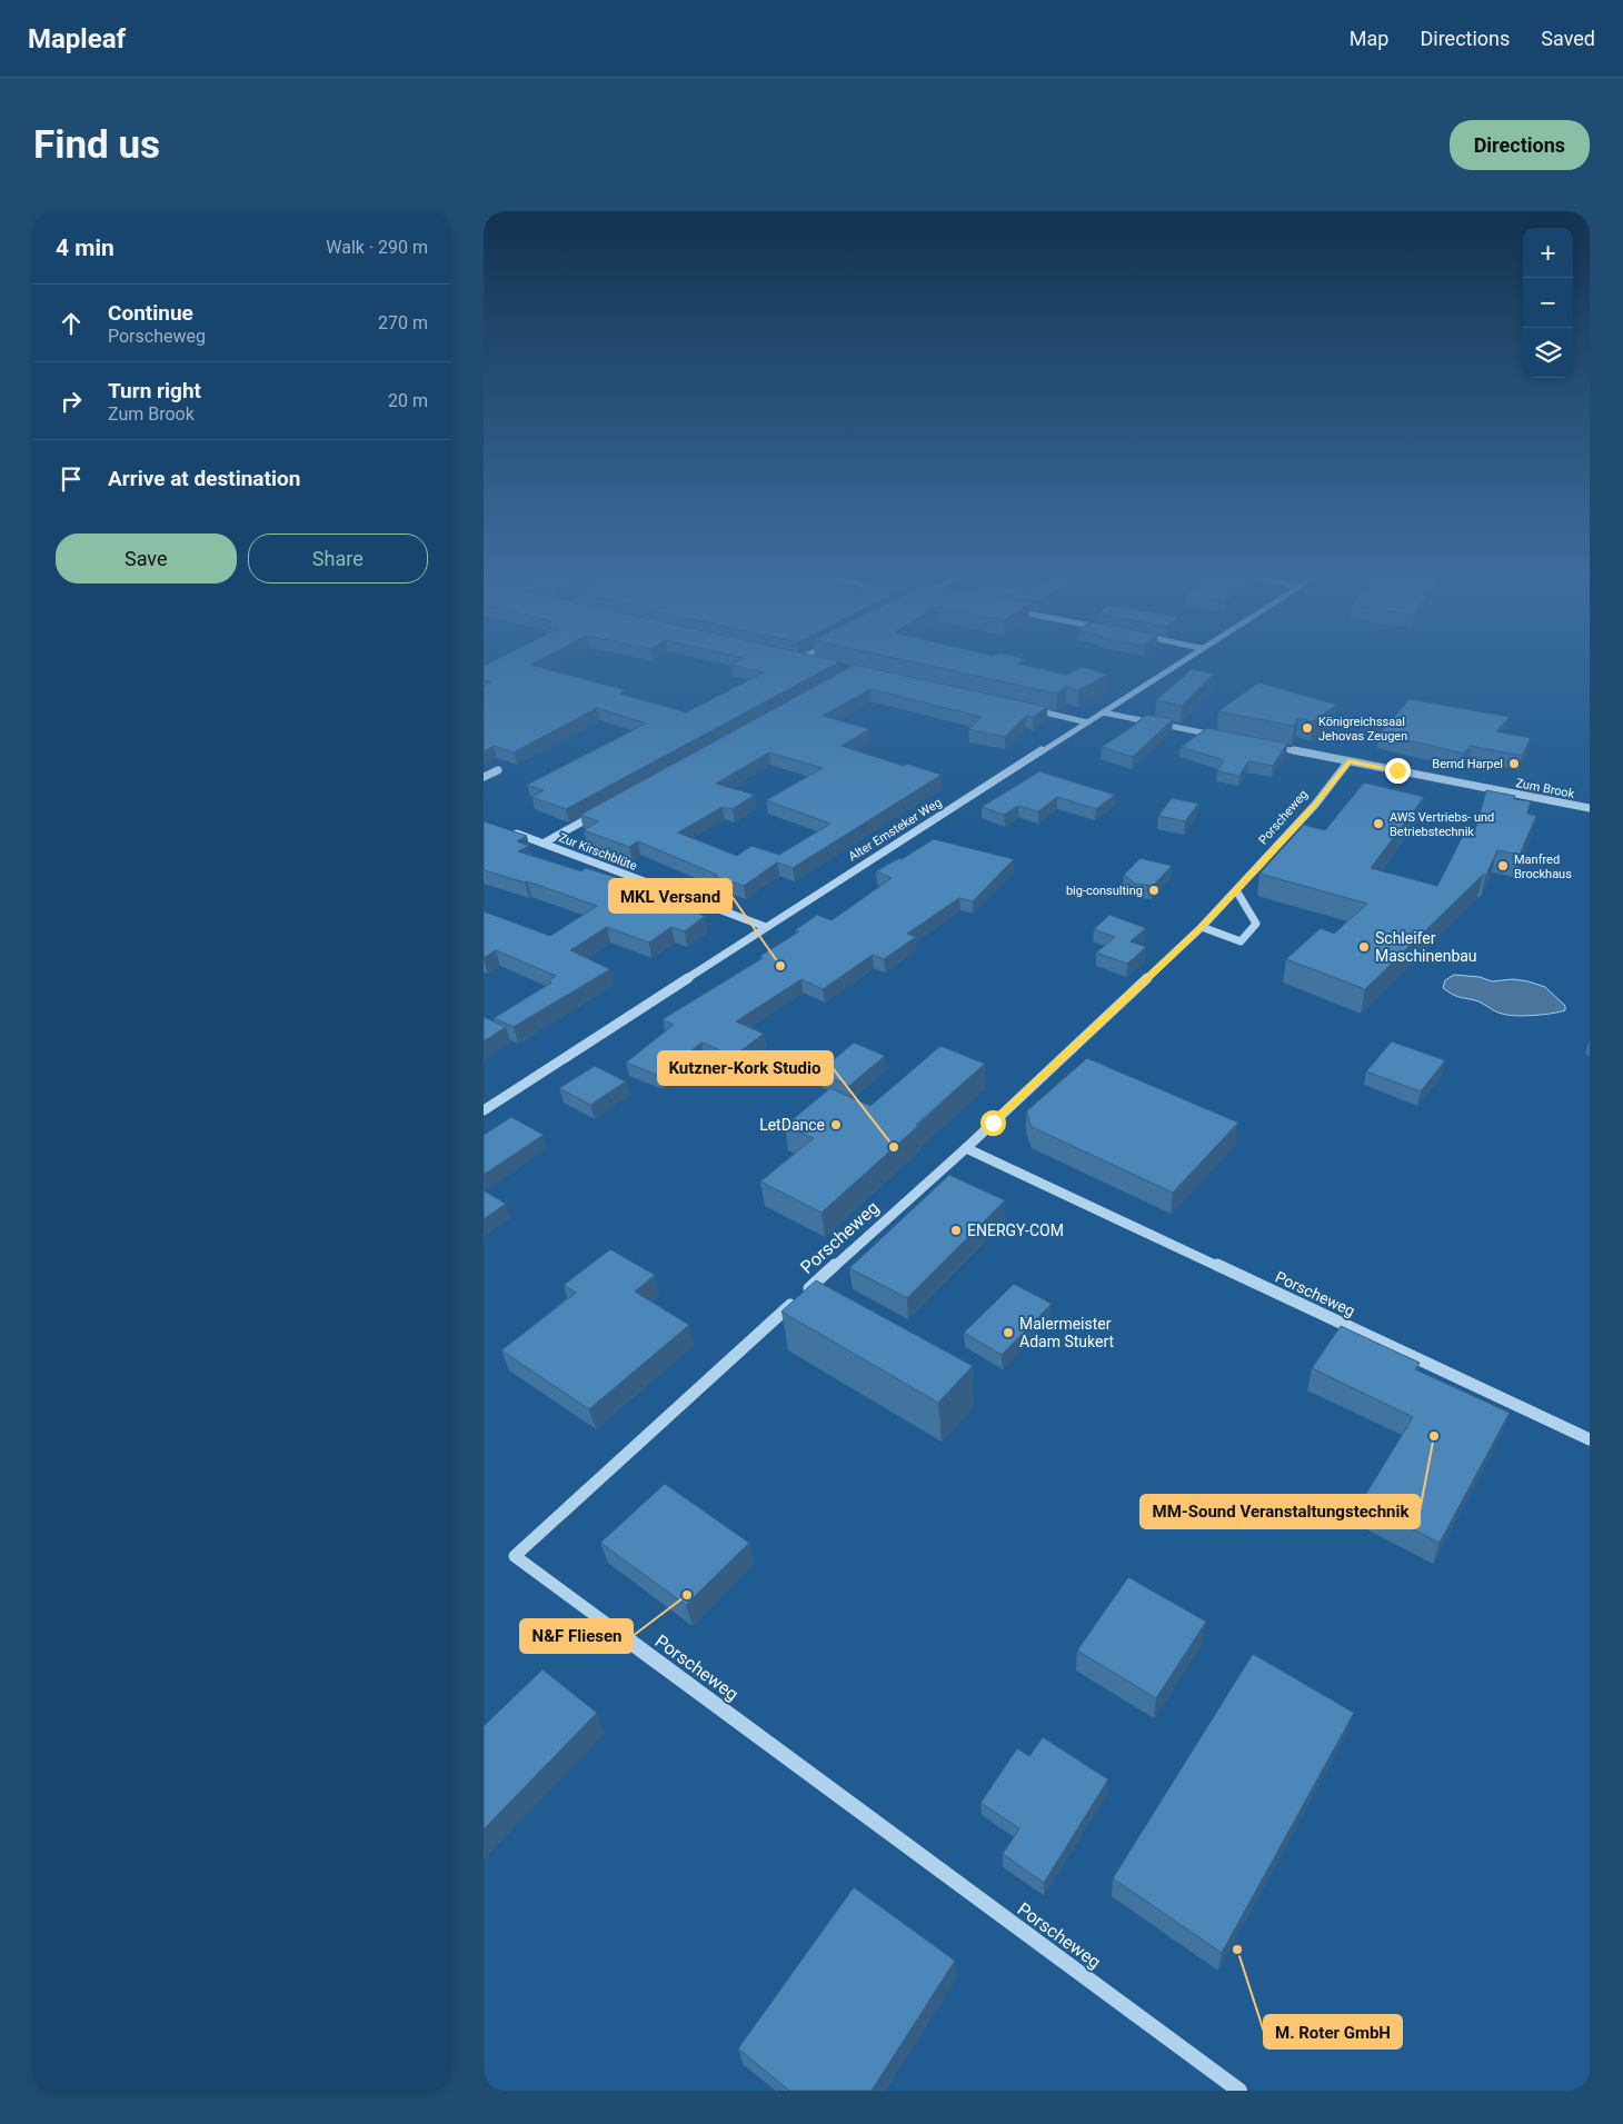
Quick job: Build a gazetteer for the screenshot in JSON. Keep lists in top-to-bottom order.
{
  "streets": {
    "street": [
      "Zum Brook",
      "Porscheweg",
      "Alter Emsteker Weg",
      "Zur Kirschblüte"
    ]
  },
  "crossings": [
    ["Zum Brook", "Porscheweg"],
    ["Alter Emsteker Weg", "Zur Kirschblüte"]
  ],
  "places": [
    "Königreichssaal Jehovas Zeugen",
    "Bernd Harpel",
    "AWS Vertriebs- und Betriebstechnik",
    "Manfred Brockhaus",
    "big-consulting",
    "Schleifer Maschinenbau",
    "MKL Versand",
    "LetDance",
    "Kutzner-Kork Studio",
    "ENERGY-COM",
    "Malermeister Adam Stukert",
    "MM-Sound Veranstaltungstechnik",
    "N&F Fliesen",
    "M. Roter GmbH"
  ],
  "page": {
    "header": "Mapleaf",
    "nav": ["Map", "Directions", "Saved"],
    "buttons": [
      "Directions",
      ["Save", "Share"]
    ],
    "title": "Find us",
    "heading": ["4 min", "Walk · 290 m"],
    "map_buttons": ["+", "−"],
    "list": [
      ["Continue", "Porscheweg", "270 m"],
      ["Turn right", "Zum Brook", "20 m"],
      "Arrive at destination"
    ]
  }
}
